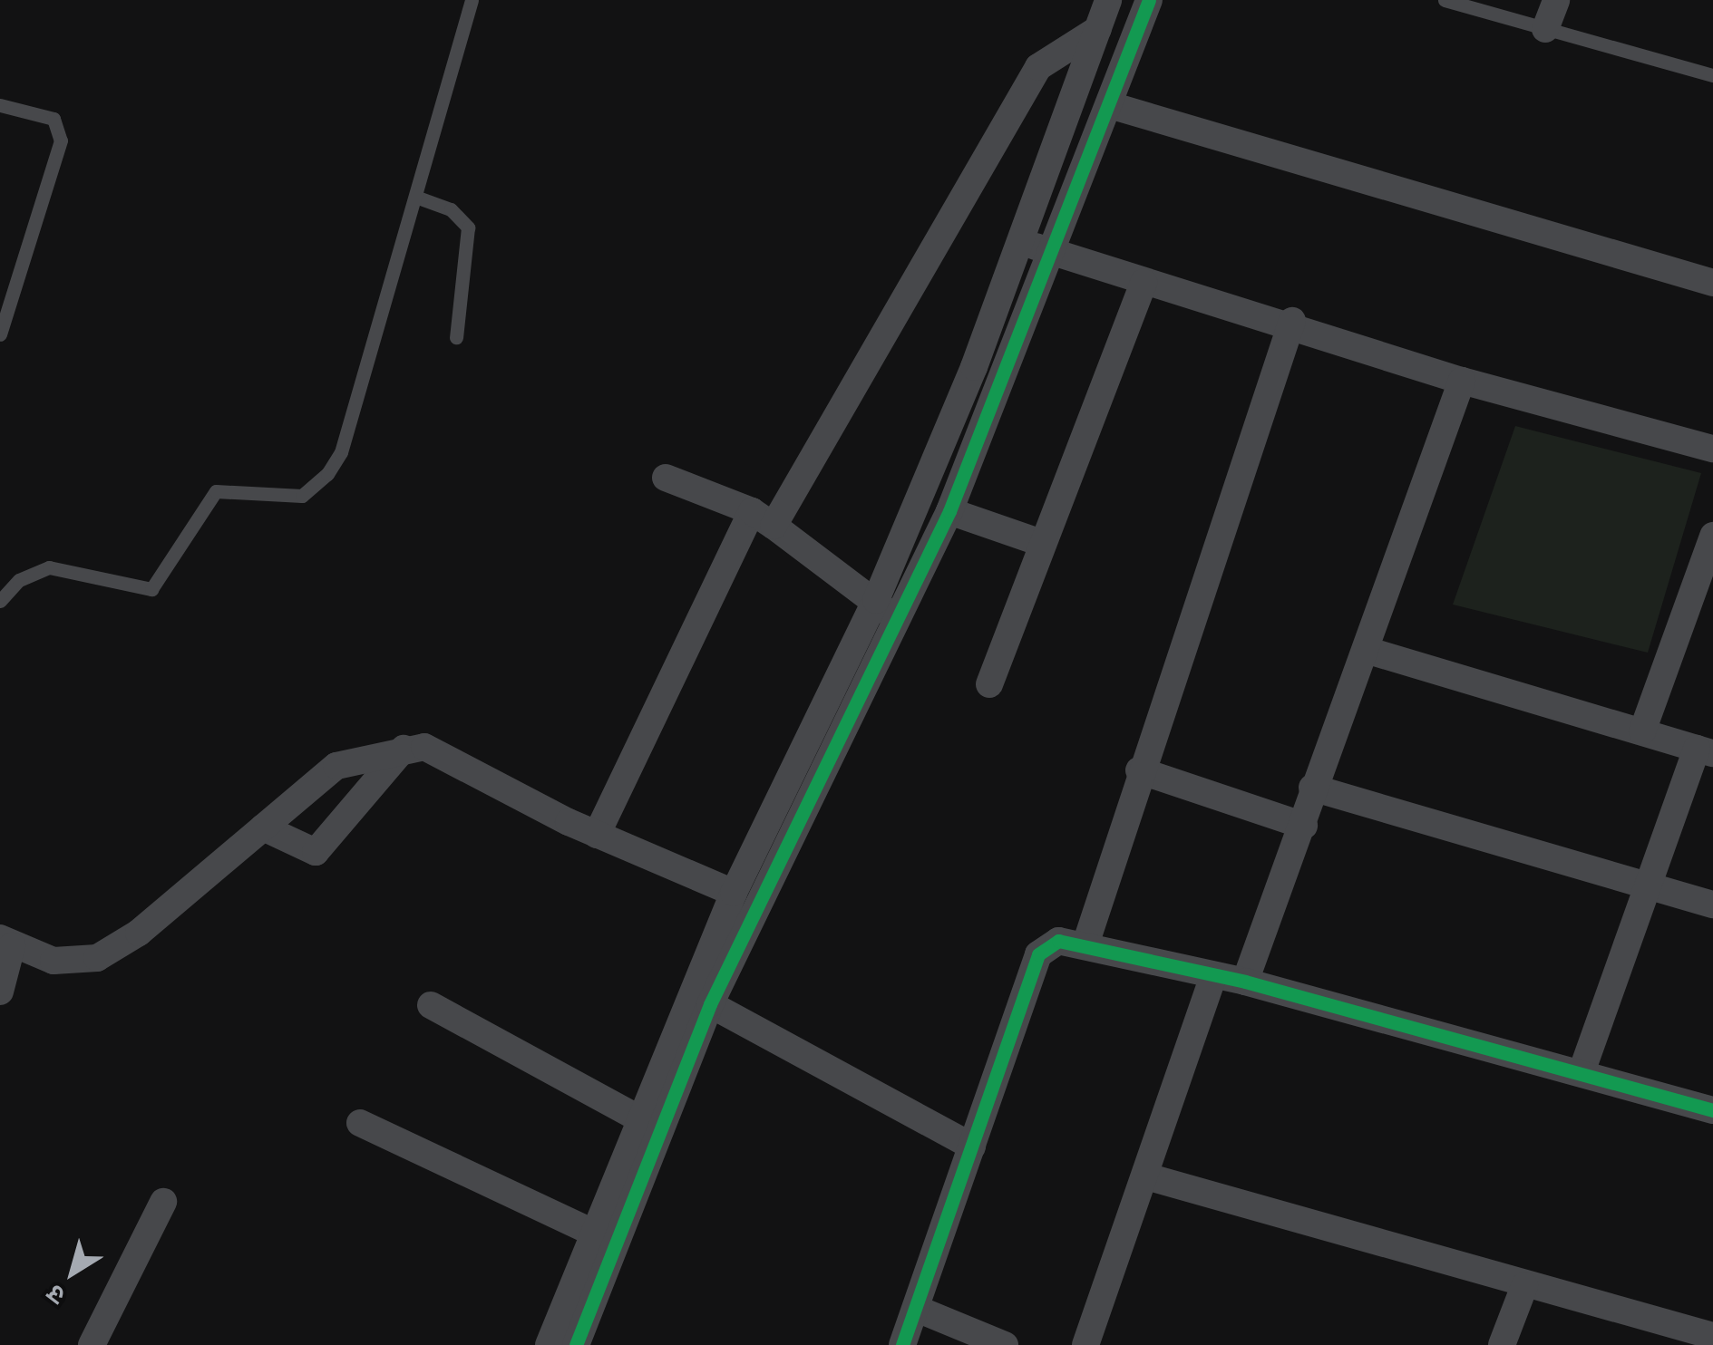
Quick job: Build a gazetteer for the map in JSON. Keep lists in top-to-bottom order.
{
  "north": "bottom left"
}
